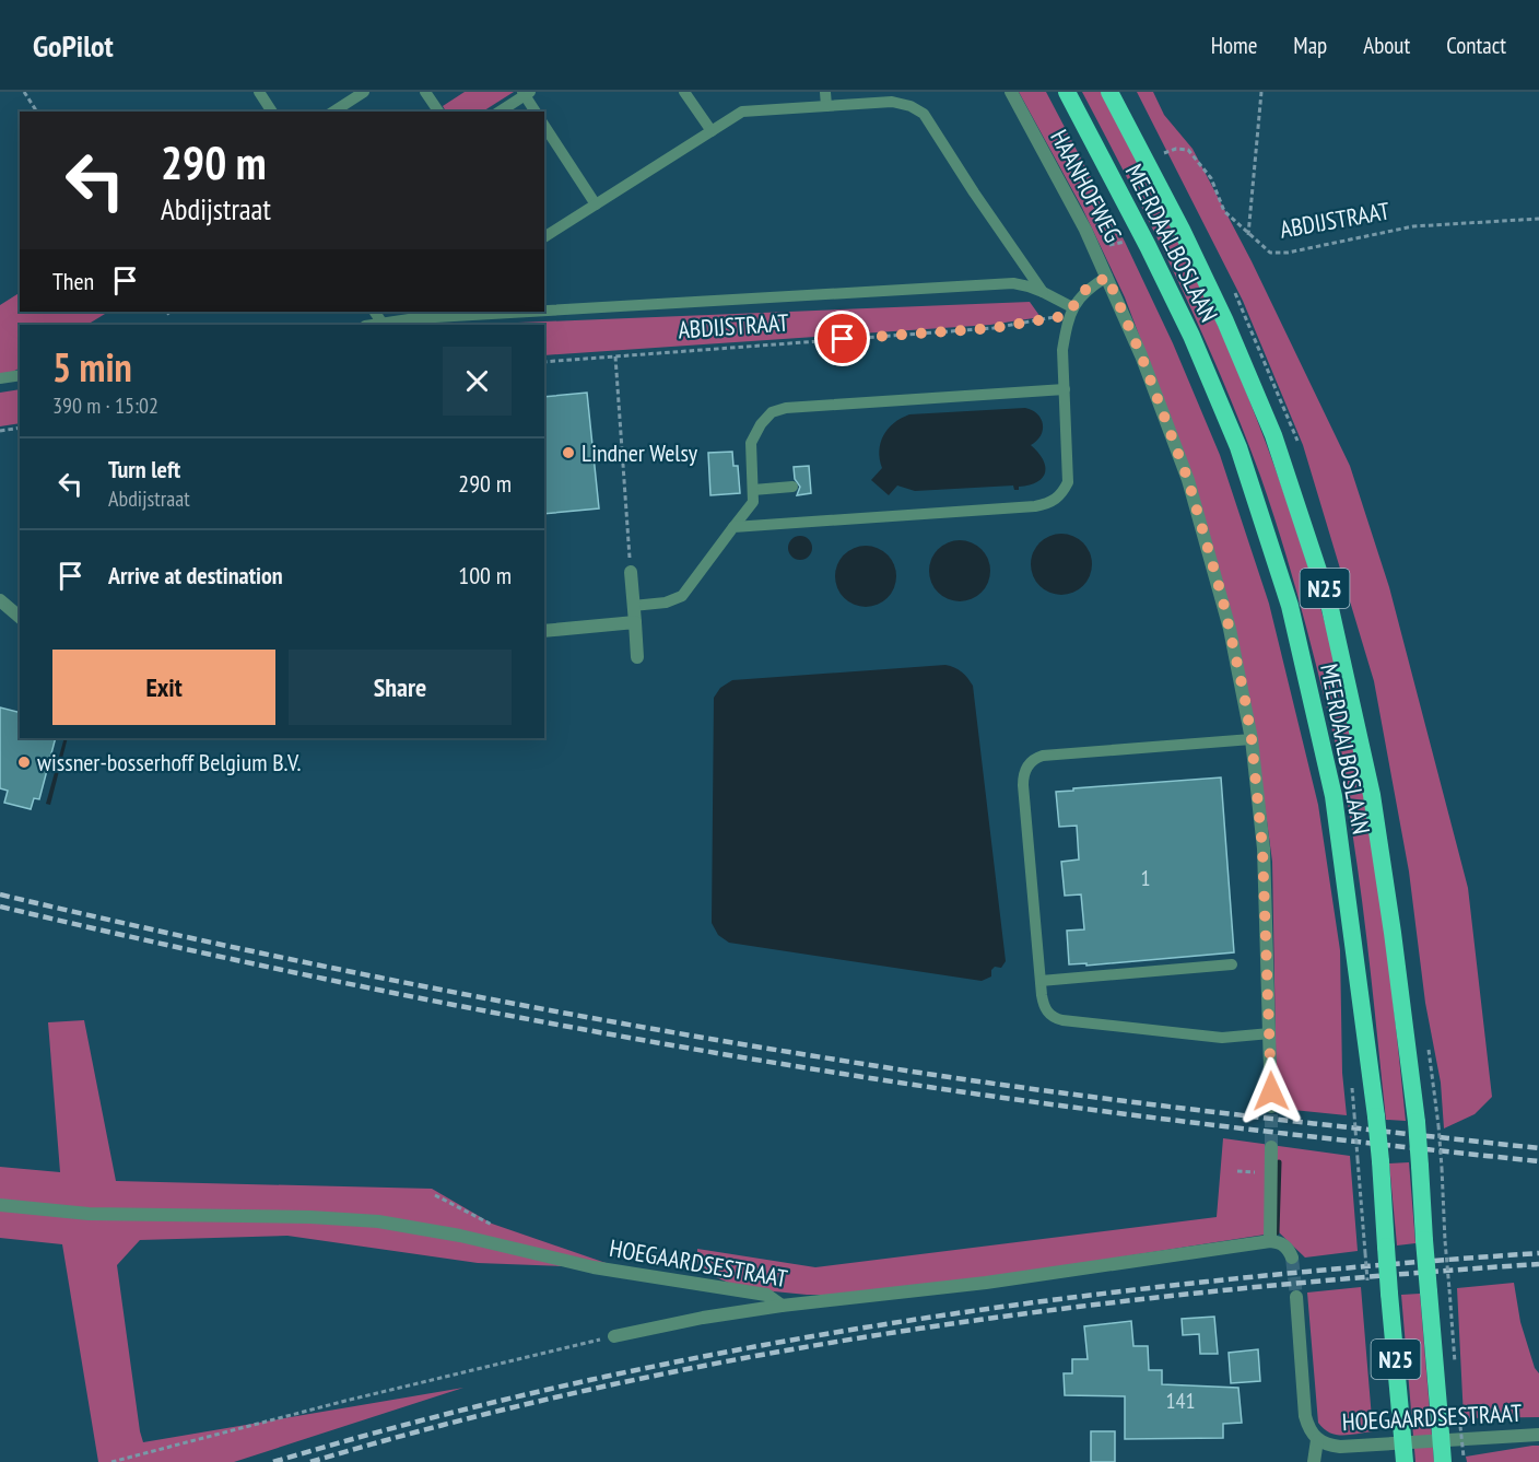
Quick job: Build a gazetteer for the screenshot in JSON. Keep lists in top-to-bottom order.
{
  "streets": {
    "highway": ["MEERDAALBOSLAAN", "N25"],
    "street": ["HAANHOFWEG", "HOEGAARDSESTRAAT"],
    "path": ["ABDIJSTRAAT"]
  },
  "places": ["Lindner Welsy", "wissner-bosserhoff Belgium B.V."],
  "house_numbers": ["1", "141"],
  "page": {
    "header": "GoPilot",
    "nav": [
      "Home",
      "Map",
      "About",
      "Contact"
    ],
    "turn": ["290 m", "Abdijstraat"],
    "then": "Then",
    "heading": ["5 min", "390 m · 15:02"],
    "list": [
      {
        "name": "Turn left",
        "note": "Abdijstraat",
        "value": "290 m"
      },
      {
        "name": "Arrive at destination",
        "value": "100 m"
      }
    ],
    "buttons": ["Exit", "Share"]
  }
}
